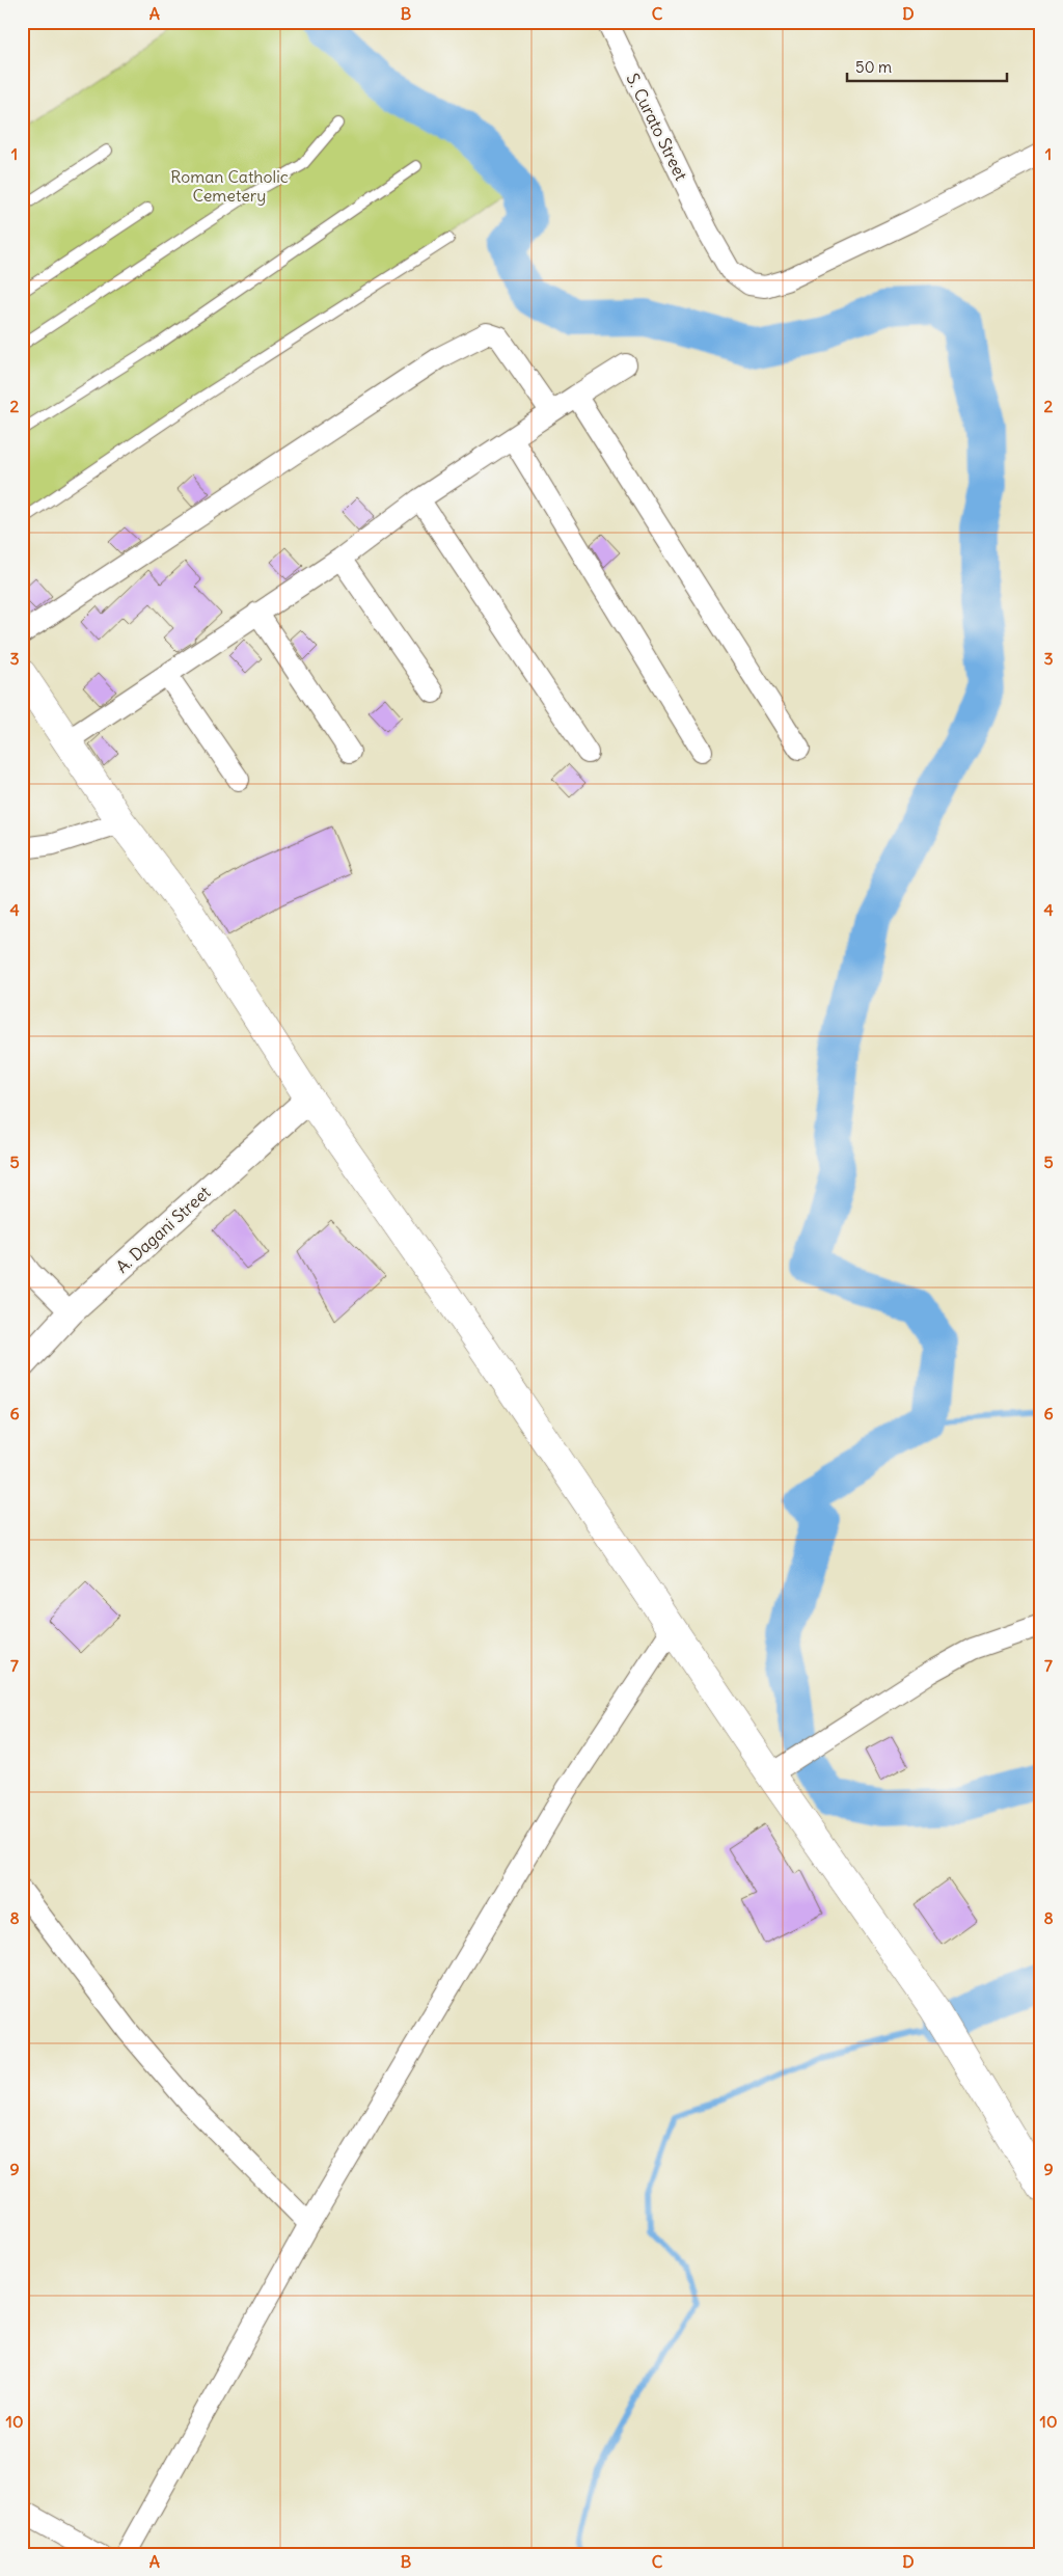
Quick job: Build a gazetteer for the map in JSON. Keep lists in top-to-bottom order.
{
  "streets": {
    "street": ["S. Curato Street", "A. Dagani Street"]
  },
  "parks": ["Roman Catholic Cemetery"],
  "scale_bar": "50 m",
  "grid": {
    "columns": [
      "A",
      "B",
      "C",
      "D"
    ],
    "rows": [
      "1",
      "2",
      "3",
      "4",
      "5",
      "6",
      "7",
      "8",
      "9",
      "10"
    ]
  }
}
